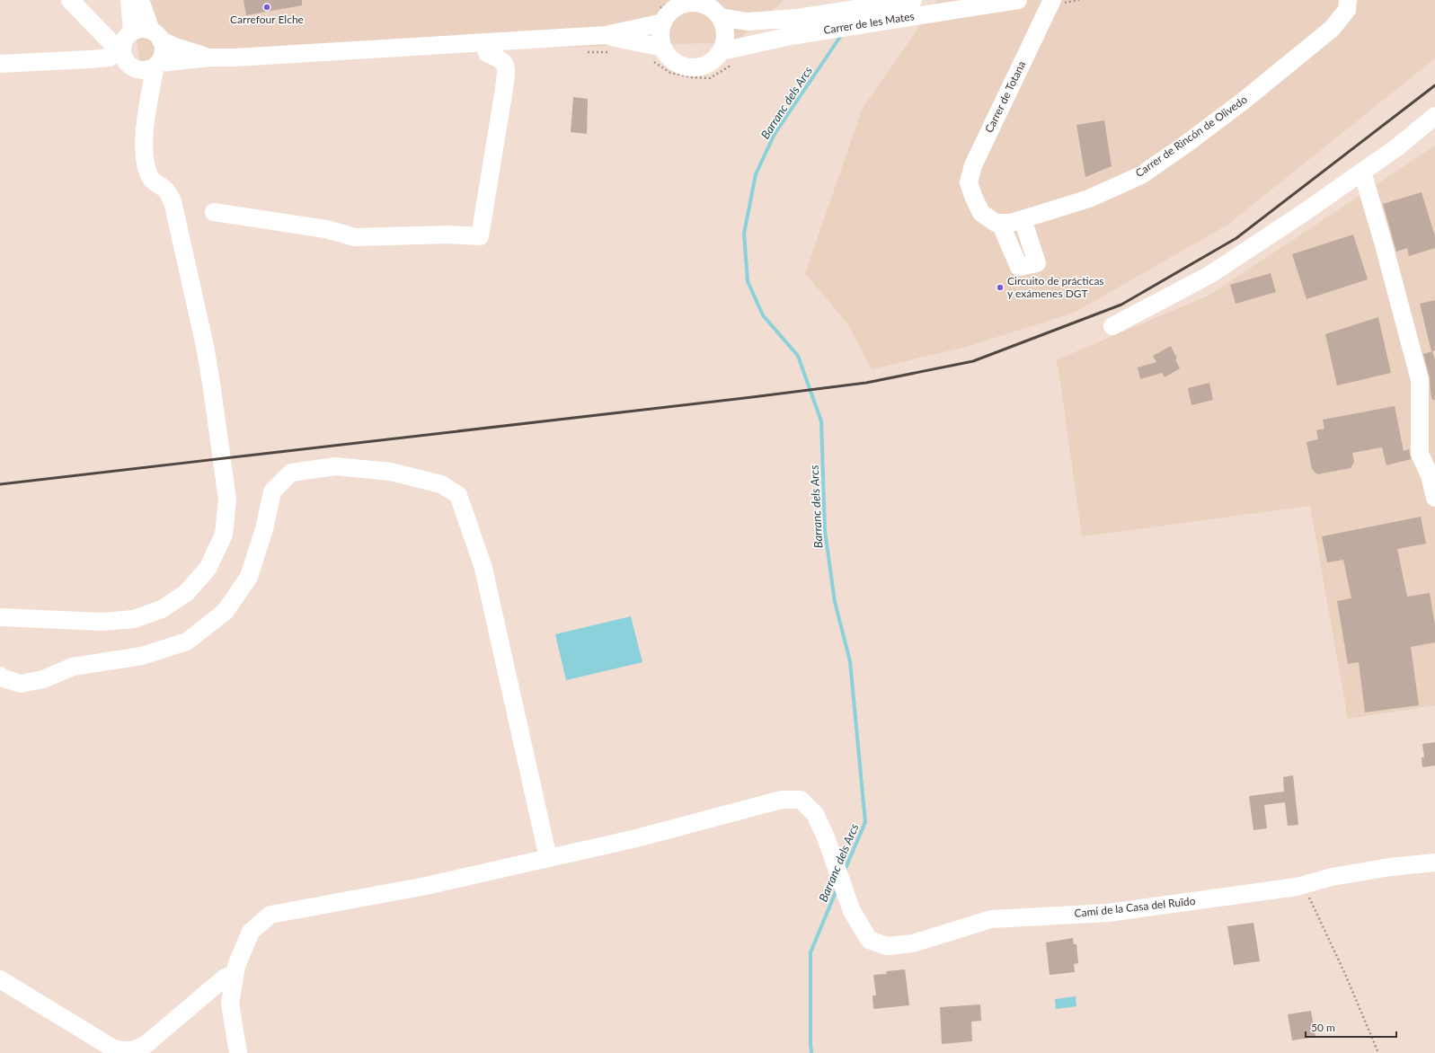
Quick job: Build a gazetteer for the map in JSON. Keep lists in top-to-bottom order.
{
  "streets": {
    "street": [
      "Carrer de les Mates",
      "Carrer de Totana",
      "Carrer de Rincón de Olivedo",
      "Camí de la Casa del Ruïdo"
    ]
  },
  "crossings": [
    ["Carrer de Totana", "Carrer de Rincón de Olivedo"]
  ],
  "water": ["Barranc dels Arcs"],
  "places": ["Carrefour Elche", "Circuito de prácticas y exámenes DGT"],
  "scale_bar": "50 m"
}
